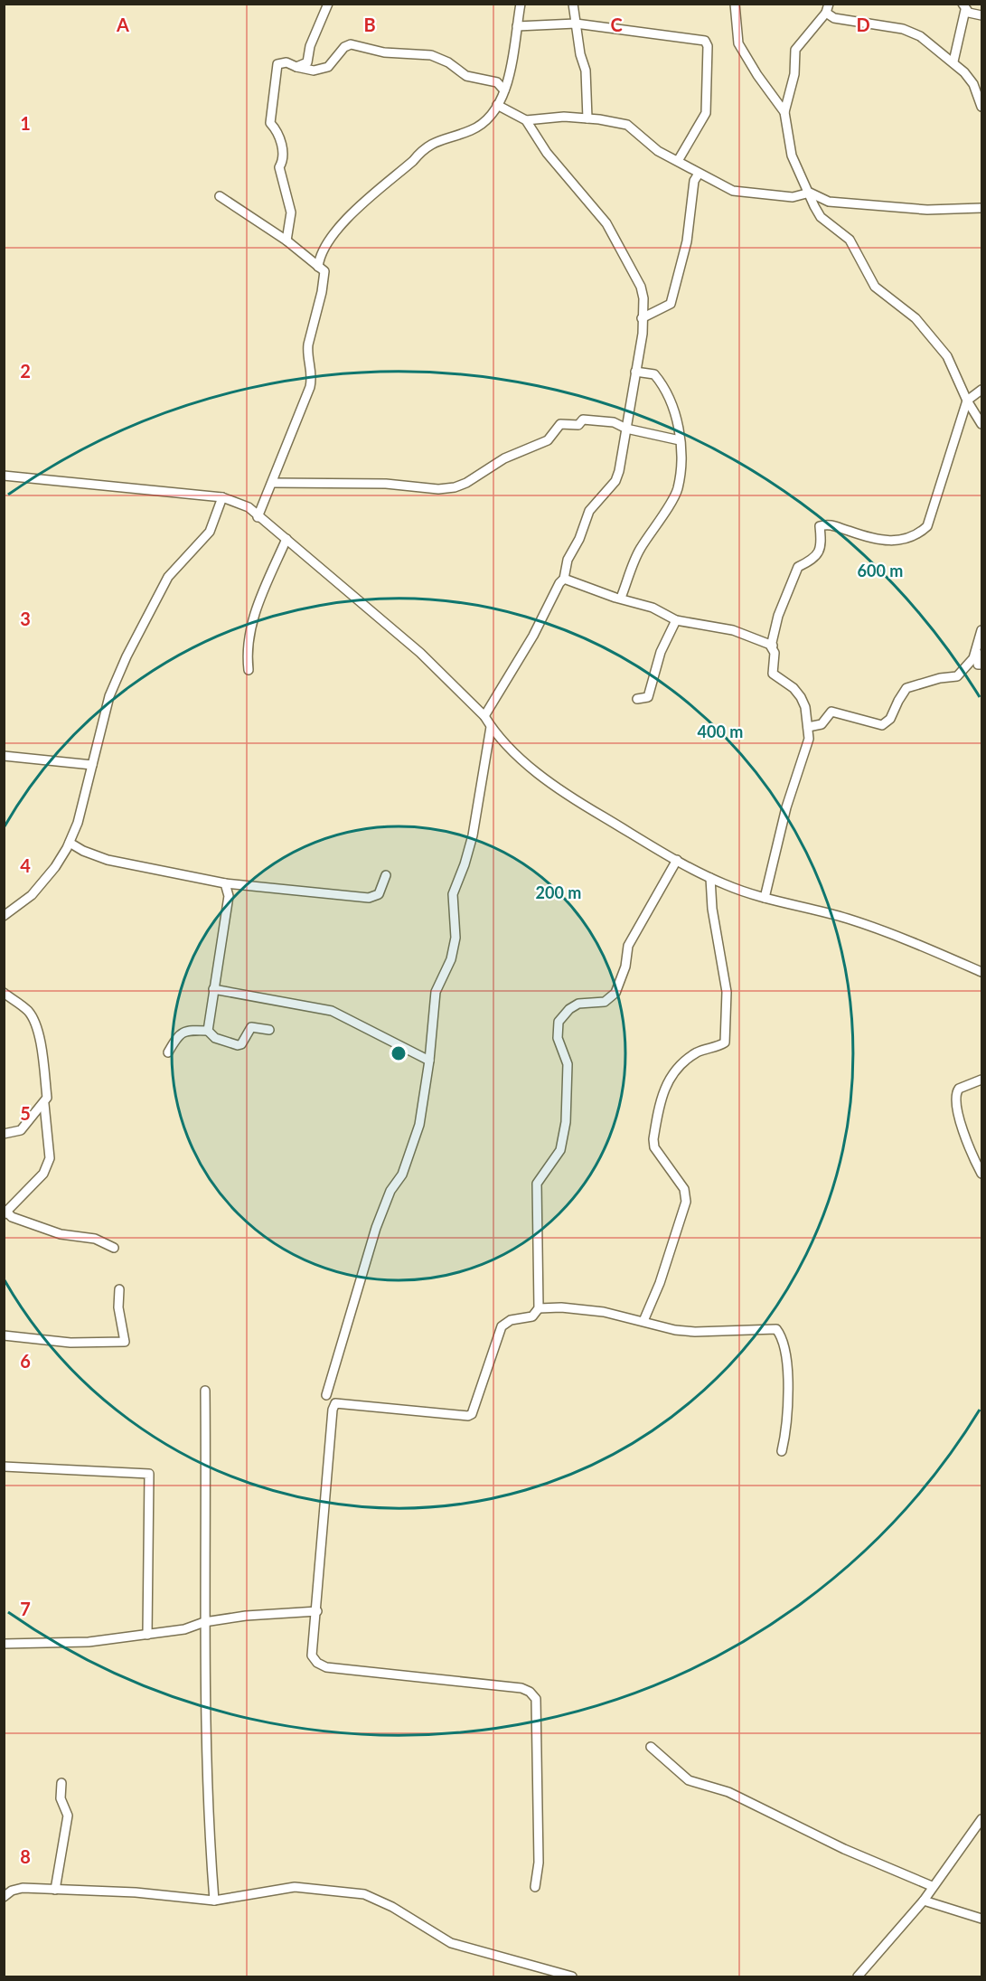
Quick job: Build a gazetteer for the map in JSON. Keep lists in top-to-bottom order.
{
  "grid": {
    "columns": [
      "A",
      "B",
      "C",
      "D"
    ],
    "rows": [
      "1",
      "2",
      "3",
      "4",
      "5",
      "6",
      "7",
      "8"
    ]
  },
  "rings": ["600 m", "400 m", "200 m"]
}
